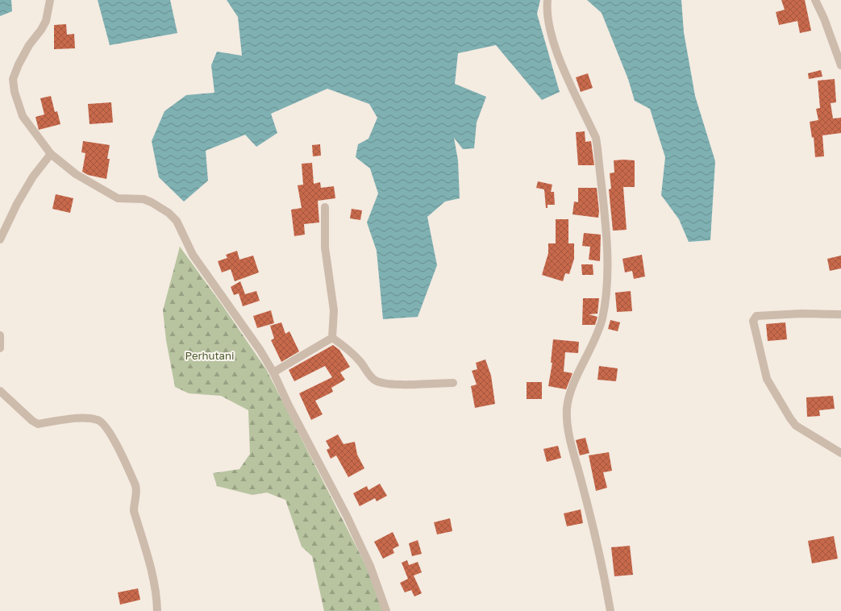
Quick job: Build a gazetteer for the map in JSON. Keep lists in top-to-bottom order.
{
  "parks": ["Perhutani"]
}
